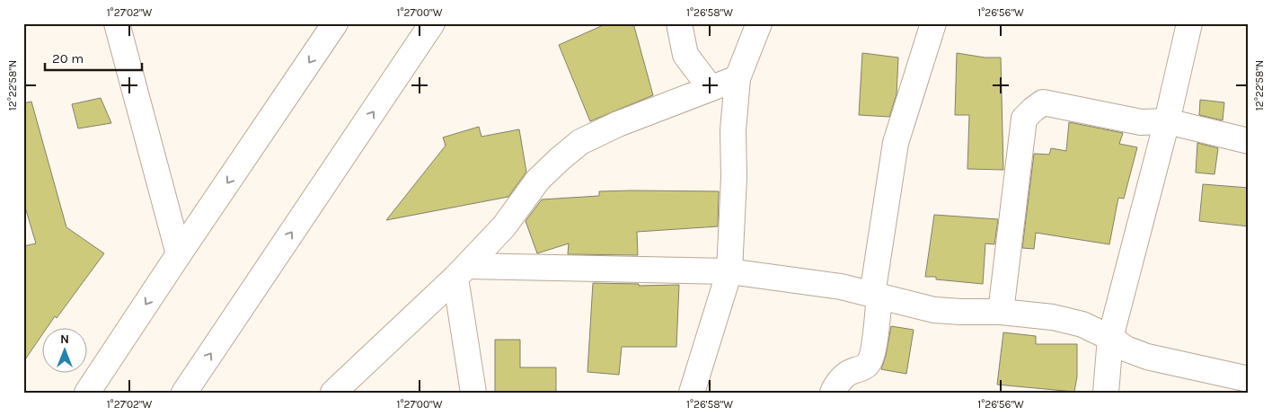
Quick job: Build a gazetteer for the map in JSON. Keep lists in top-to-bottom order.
{
  "scale_bar": "20 m",
  "north": "top",
  "coordinates": [
    "1°27'02\"W",
    "1°27'00\"W",
    "1°26'58\"W",
    "1°26'56\"W",
    "12°22'58\"N"
  ]
}
